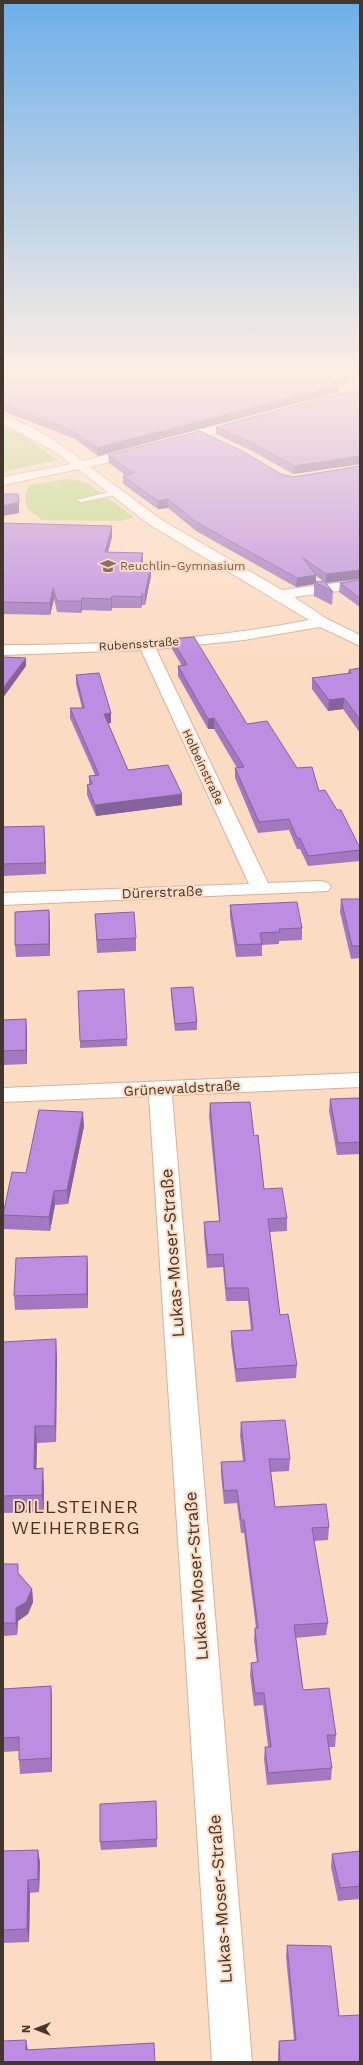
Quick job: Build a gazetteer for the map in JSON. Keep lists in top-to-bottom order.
{
  "streets": {
    "street": [
      "Rubensstraße",
      "Holbeinstraße",
      "Dürerstraße",
      "Grünewaldstraße",
      "Lukas-Moser-Straße"
    ]
  },
  "crossings": [
    ["Rubensstraße", "Holbeinstraße"],
    ["Holbeinstraße", "Dürerstraße"],
    ["Grünewaldstraße", "Lukas-Moser-Straße"]
  ],
  "districts": ["DILLSTEINER WEIHERBERG"],
  "places": {
    "school or university": ["Reuchlin-Gymnasium"]
  },
  "north": "left"
}
